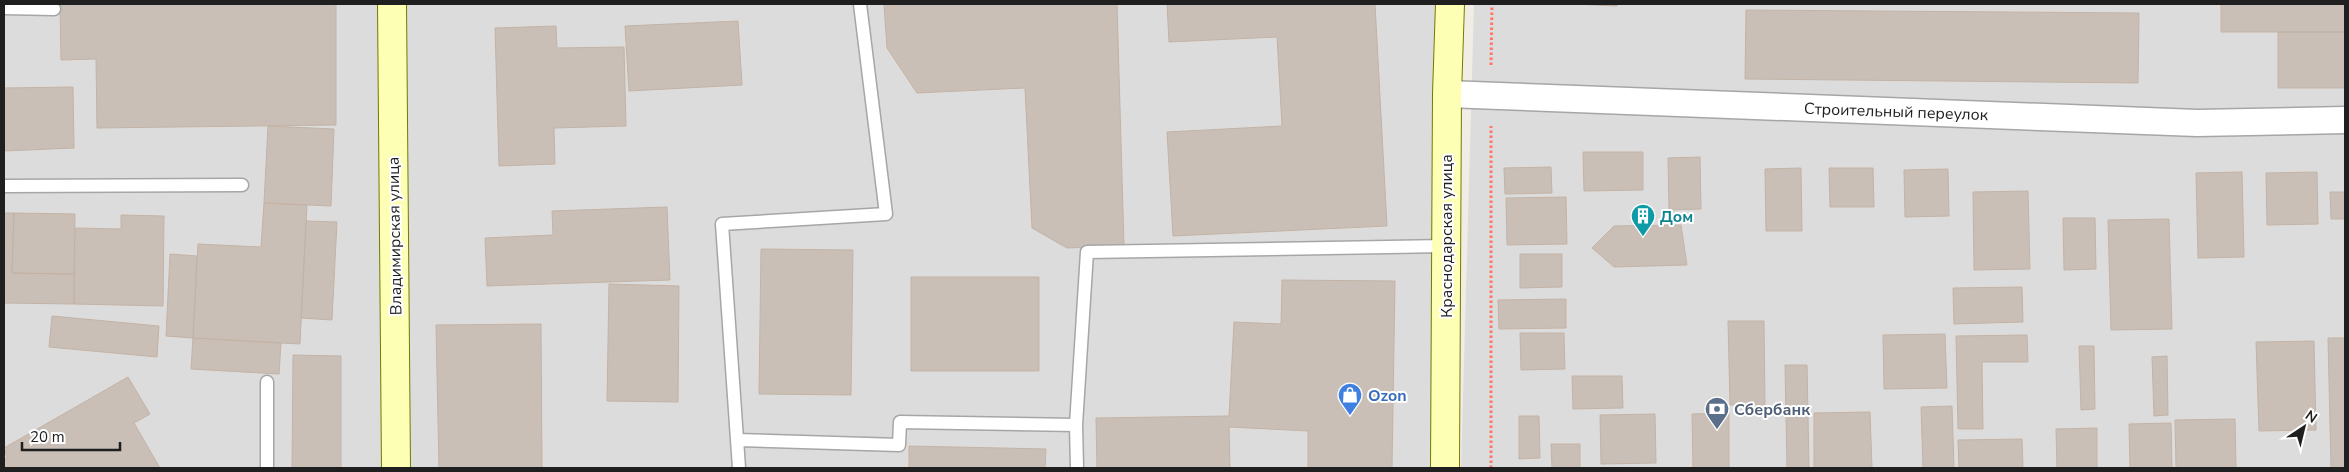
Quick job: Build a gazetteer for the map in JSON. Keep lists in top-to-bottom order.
{
  "streets": {
    "street": ["Строительный переулок", "Владимирская улица", "Краснодарская улица"]
  },
  "crossings": [
    ["Строительный переулок", "Краснодарская улица"]
  ],
  "places": {
    "building": ["Дом"],
    "shop": ["Ozon"],
    "bank": ["Сбербанк"]
  },
  "scale_bar": "20 m",
  "north": "top right"
}
